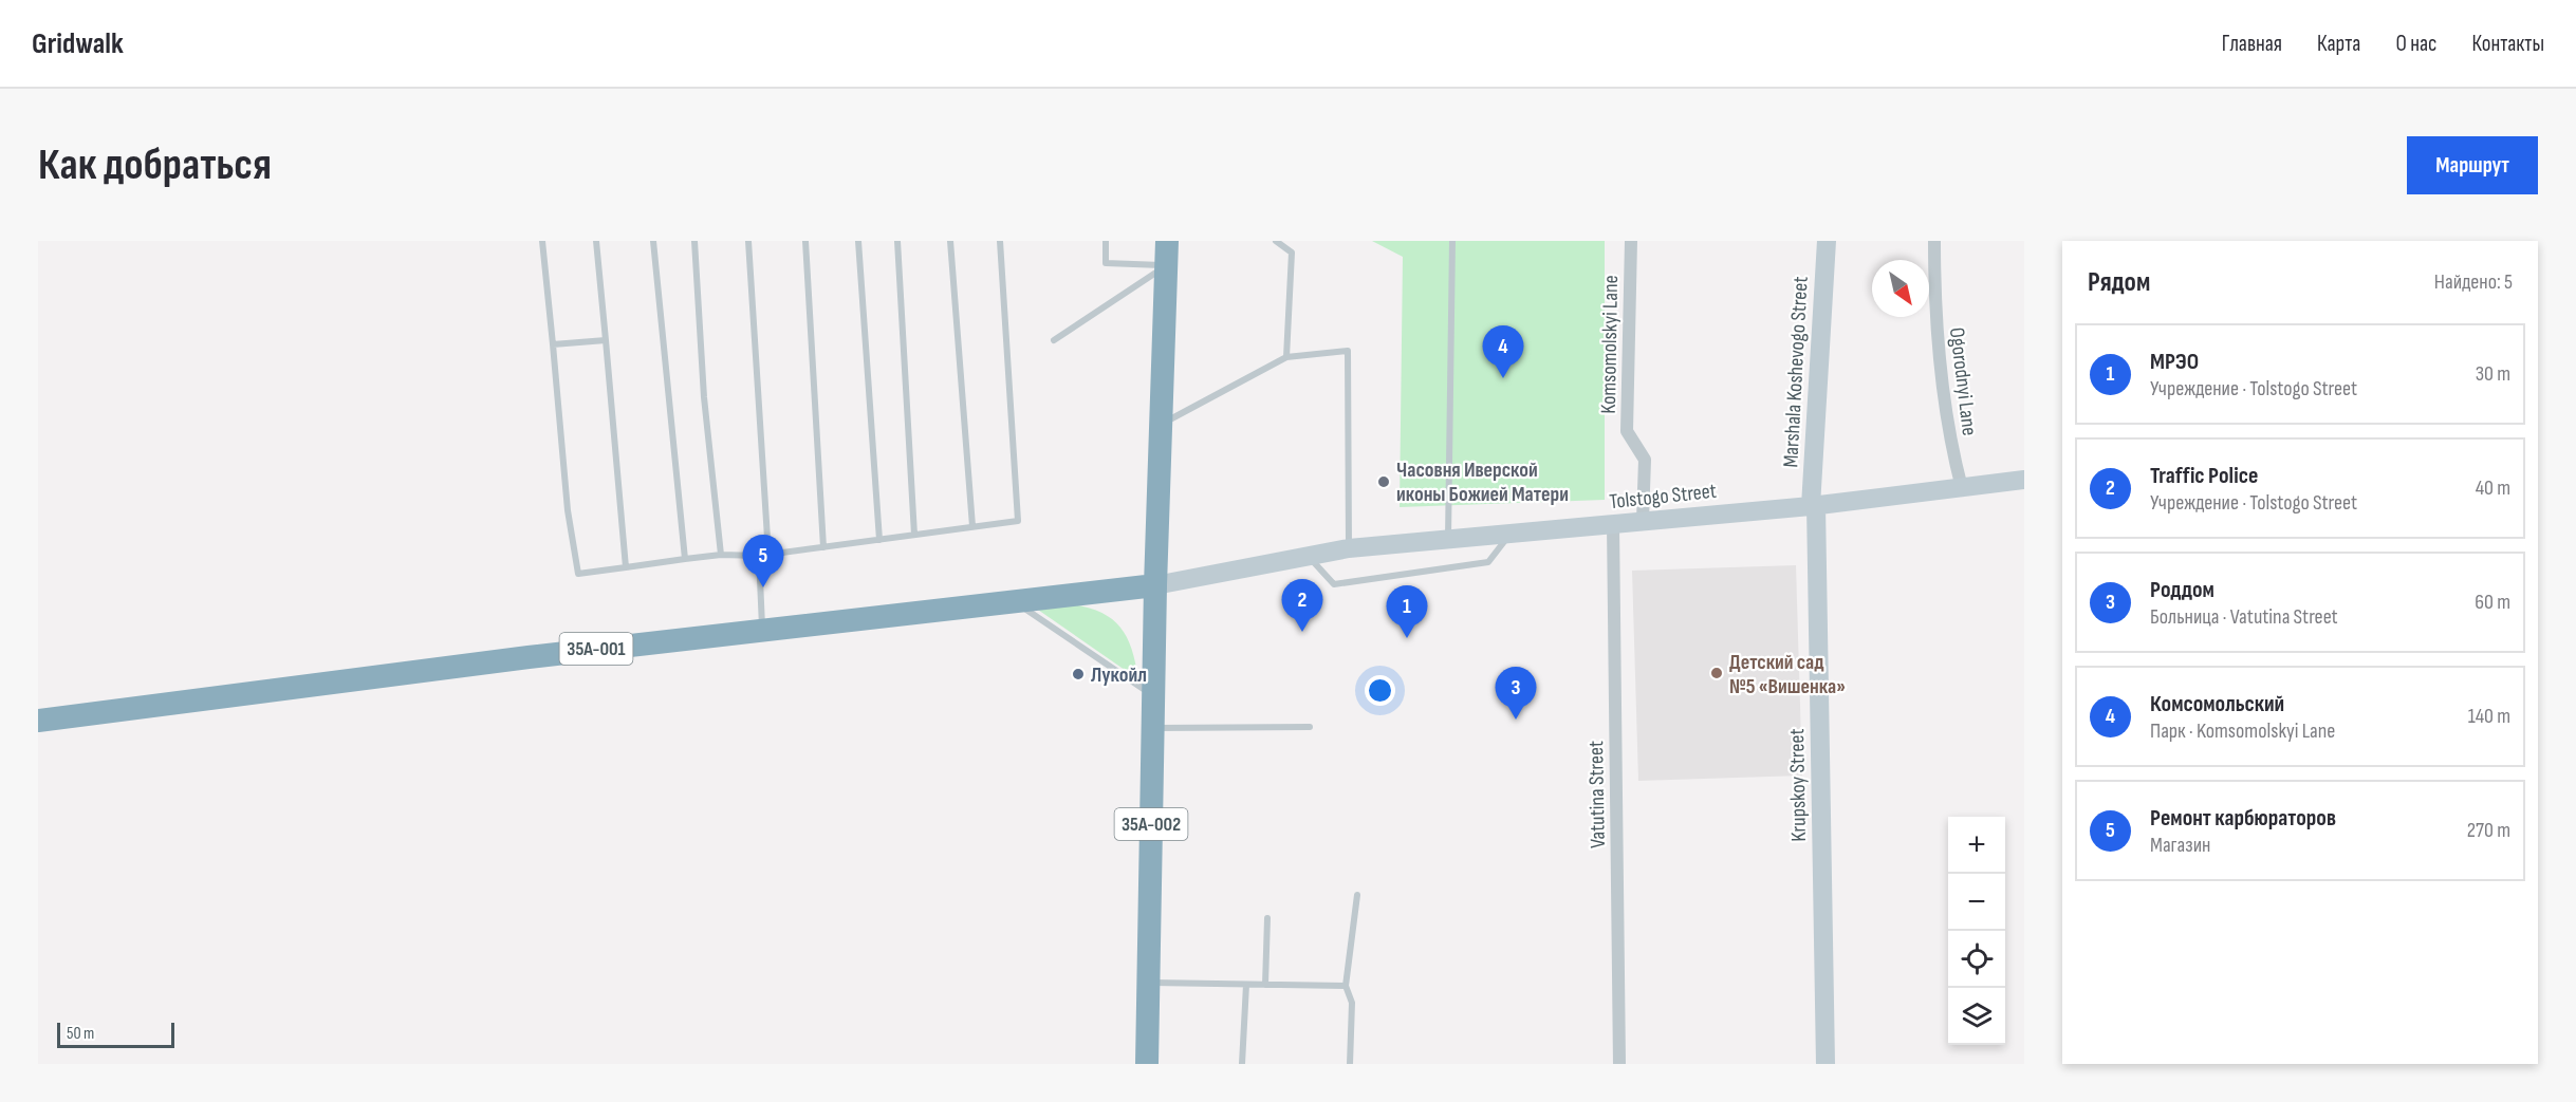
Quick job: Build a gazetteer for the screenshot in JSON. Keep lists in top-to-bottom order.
{
  "streets": {
    "highway": ["35А-001", "35А-002"],
    "main road": ["Marshala Koshevogo Street", "Tolstogo Street", "Krupskoy Street"],
    "street": ["Komsomolskyi Lane", "Ogorodnyi Lane", "Vatutina Street"]
  },
  "crossings": [
    ["Komsomolskyi Lane", "Tolstogo Street"],
    ["Marshala Koshevogo Street", "Tolstogo Street"],
    ["Marshala Koshevogo Street", "Krupskoy Street"],
    ["Ogorodnyi Lane", "Tolstogo Street"],
    ["Tolstogo Street", "35А-001"],
    ["Tolstogo Street", "Krupskoy Street"],
    ["Tolstogo Street", "Vatutina Street"],
    ["Tolstogo Street", "35А-002"],
    ["35А-001", "35А-002"]
  ],
  "places": ["Часовня Иверской иконы Божией Матери", "Детский сад №5 «Вишенка»", "Лукойл"],
  "scale_bar": "50 m",
  "north": "bottom right",
  "page": {
    "header": "Gridwalk",
    "nav": [
      "Главная",
      "Карта",
      "О нас",
      "Контакты"
    ],
    "buttons": "Маршрут",
    "title": "Как добраться",
    "heading": ["Рядом", "Найдено: 5"],
    "list": [
      {
        "mark": "1",
        "name": "МРЭО",
        "note": "Учреждение · Tolstogo Street",
        "value": "30 m"
      },
      {
        "mark": "2",
        "name": "Traffic Police",
        "note": "Учреждение · Tolstogo Street",
        "value": "40 m"
      },
      {
        "mark": "3",
        "name": "Роддом",
        "note": "Больница · Vatutina Street",
        "value": "60 m"
      },
      {
        "mark": "4",
        "name": "Комсомольский",
        "note": "Парк · Komsomolskyi Lane",
        "value": "140 m"
      },
      {
        "mark": "5",
        "name": "Ремонт карбюраторов",
        "note": "Магазин",
        "value": "270 m"
      }
    ],
    "pins": [
      "4",
      "5",
      "2",
      "1",
      "3"
    ],
    "map_buttons": ["+", "−"],
    "scale": "50 m"
  }
}
